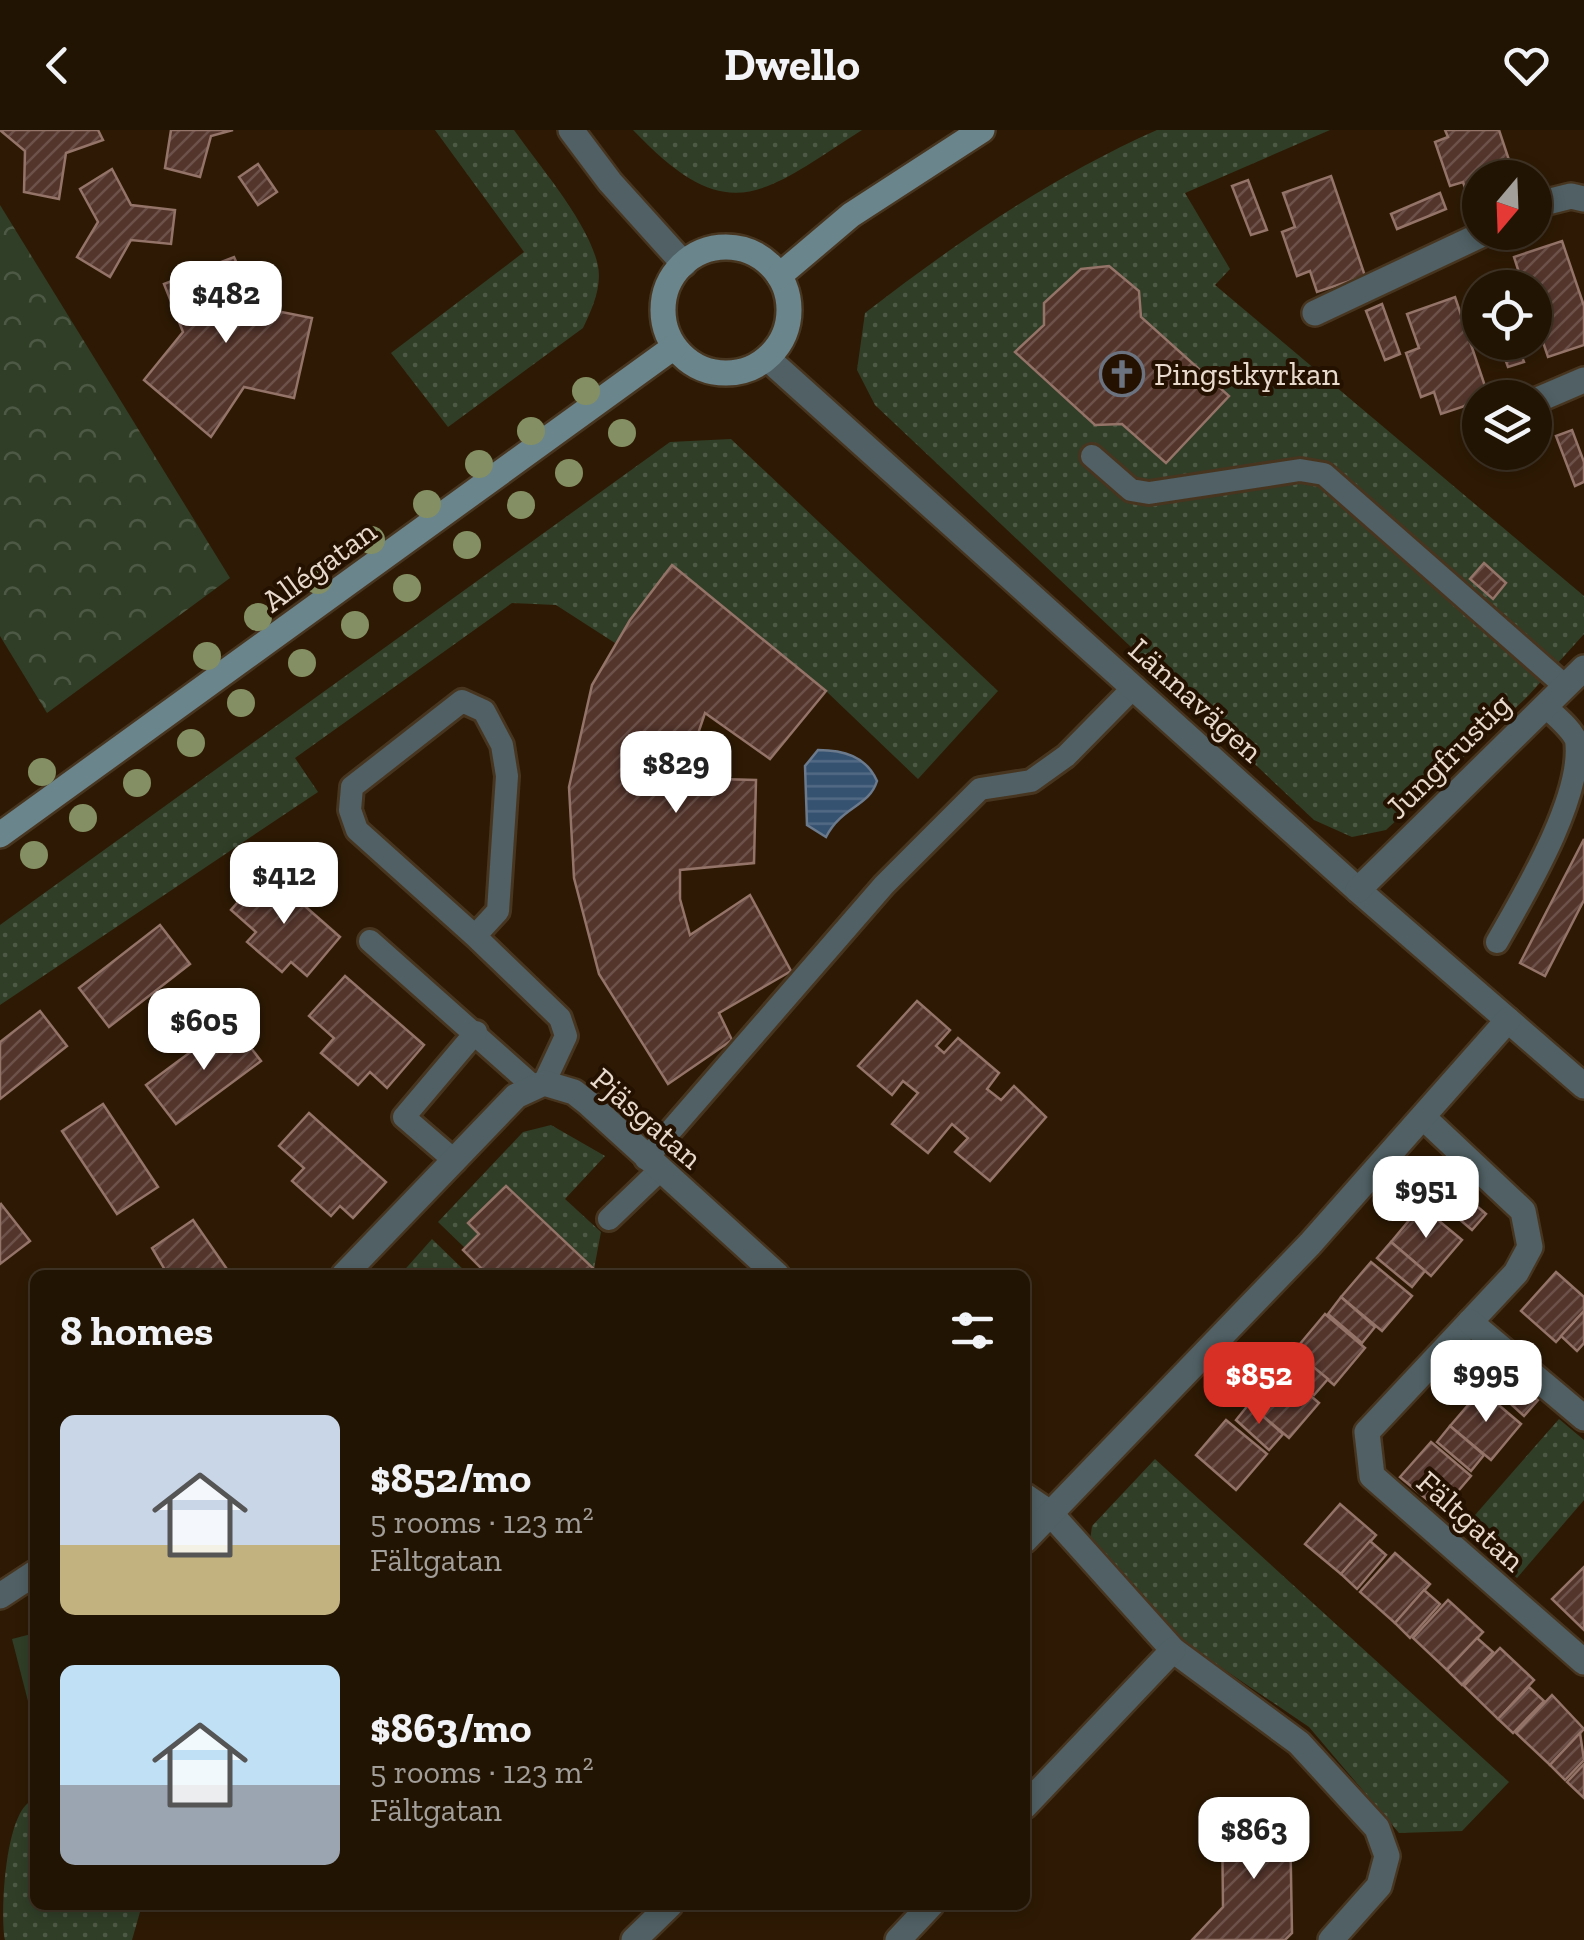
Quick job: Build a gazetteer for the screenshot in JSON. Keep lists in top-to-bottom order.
{
  "streets": {
    "street": [
      "Allégatan",
      "Lännavägen",
      "Jungfrustig",
      "Pjäsgatan",
      "Fältgatan"
    ]
  },
  "crossings": [
    ["Allégatan", "Lännavägen"],
    ["Lännavägen", "Jungfrustig"]
  ],
  "places": {
    "church": ["Pingstkyrkan"]
  },
  "north": "bottom",
  "page": {
    "header": "Dwello",
    "price": [
      "$482",
      "$829",
      "$412",
      "$605",
      "$951",
      "$995",
      "$852",
      "$863"
    ],
    "heading": "8 homes",
    "list": [
      {
        "name": "$852/mo",
        "note": "5 rooms · 123 m² · Fältgatan"
      },
      {
        "name": "$863/mo",
        "note": "5 rooms · 123 m² · Fältgatan"
      }
    ]
  }
}
